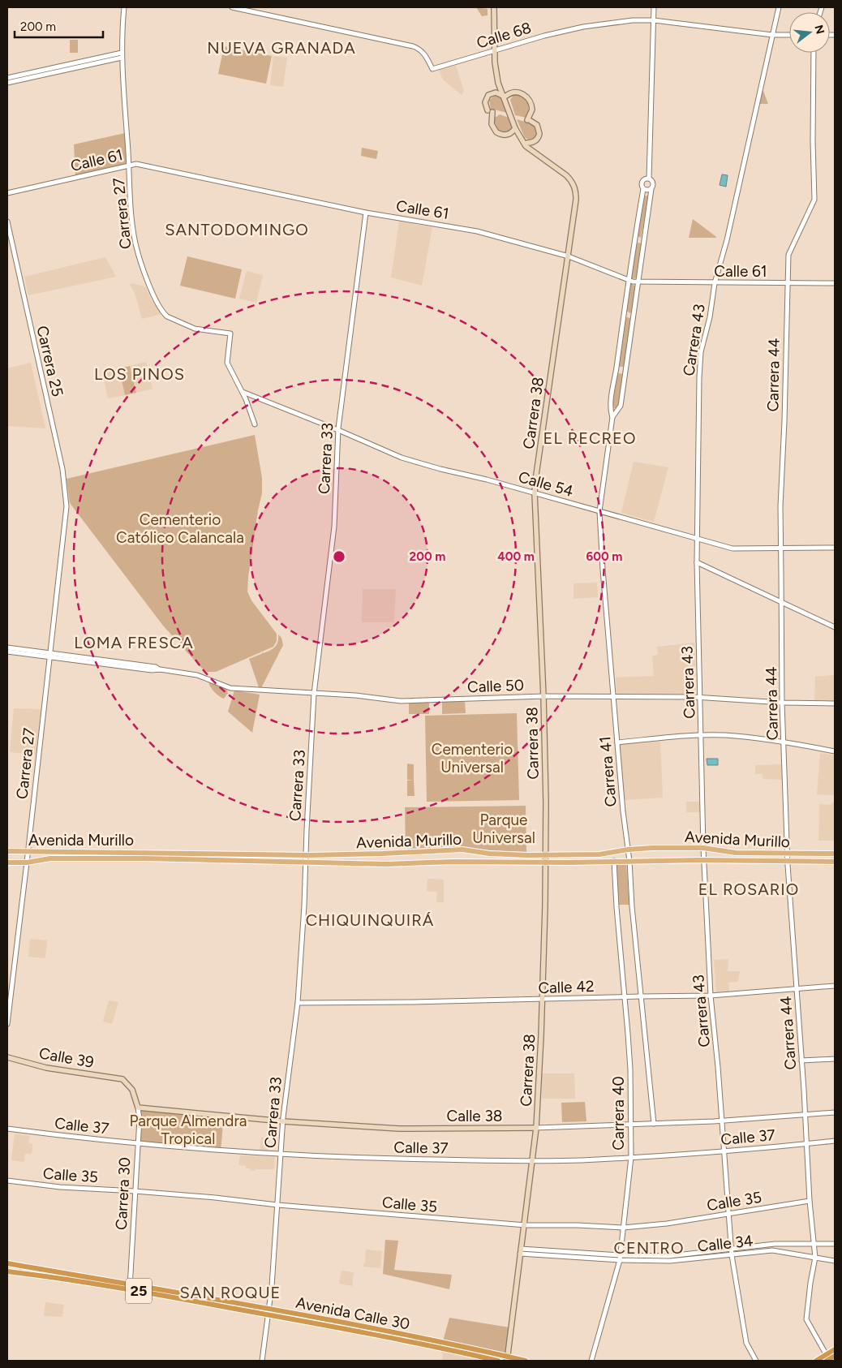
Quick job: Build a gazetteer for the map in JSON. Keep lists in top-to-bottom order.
{
  "streets": {
    "highway": ["25", "Avenida Calle 30"],
    "main road": [
      "Carrera 38",
      "Avenida Murillo",
      "Calle 39",
      "Calle 38",
      "Carrera 30"
    ],
    "street": [
      "Calle 68",
      "Calle 61",
      "Carrera 27",
      "Carrera 43",
      "Carrera 25",
      "Carrera 44",
      "Carrera 33",
      "Calle 54",
      "Calle 50",
      "Carrera 41",
      "Calle 42",
      "Carrera 40",
      "Calle 37",
      "Calle 35",
      "Calle 34"
    ]
  },
  "crossings": [
    ["Calle 68", "Carrera 43"],
    ["Calle 68", "Carrera 38"],
    ["Calle 61", "Carrera 27"],
    ["Calle 61", "Carrera 43"],
    ["Calle 61", "Carrera 44"],
    ["Calle 61", "Carrera 38"],
    ["Calle 61", "Carrera 33"],
    ["Calle 61", "Carrera 41"],
    ["Carrera 27", "Carrera 25"],
    ["Carrera 27", "Calle 54"],
    ["Carrera 27", "Calle 50"],
    ["Carrera 27", "Avenida Murillo"],
    ["Carrera 43", "Calle 54"],
    ["Carrera 43", "Calle 50"],
    ["Carrera 43", "Avenida Murillo"],
    ["Carrera 43", "Calle 42"],
    ["Carrera 43", "Calle 38"],
    ["Carrera 43", "Calle 37"],
    ["Carrera 43", "Calle 35"],
    ["Carrera 43", "Calle 34"],
    ["Carrera 44", "Calle 54"],
    ["Carrera 44", "Calle 50"],
    ["Carrera 44", "Avenida Murillo"],
    ["Carrera 44", "Calle 42"],
    ["Carrera 44", "Calle 38"],
    ["Carrera 44", "Calle 37"],
    ["Carrera 44", "Calle 35"],
    ["Carrera 44", "Calle 34"],
    ["Carrera 38", "Calle 54"],
    ["Carrera 38", "Calle 50"],
    ["Carrera 38", "Avenida Murillo"],
    ["Carrera 38", "Calle 42"],
    ["Carrera 38", "Calle 38"],
    ["Carrera 38", "Calle 37"],
    ["Carrera 38", "Calle 35"],
    ["Carrera 38", "Calle 34"],
    ["Carrera 38", "Avenida Calle 30"],
    ["Carrera 33", "Calle 54"],
    ["Carrera 33", "Calle 50"],
    ["Carrera 33", "Avenida Murillo"],
    ["Carrera 33", "Calle 42"],
    ["Carrera 33", "Calle 38"],
    ["Carrera 33", "Calle 37"],
    ["Carrera 33", "Calle 35"],
    ["Carrera 33", "Avenida Calle 30"],
    ["Calle 54", "Carrera 41"],
    ["Calle 50", "Carrera 41"],
    ["Carrera 41", "Avenida Murillo"],
    ["Carrera 41", "Calle 42"],
    ["Carrera 41", "Calle 38"],
    ["Avenida Murillo", "Carrera 40"],
    ["Calle 42", "Carrera 40"],
    ["Calle 39", "Carrera 30"],
    ["Carrera 40", "Calle 38"],
    ["Carrera 40", "Calle 37"],
    ["Carrera 40", "Calle 35"],
    ["Carrera 40", "Calle 34"],
    ["Calle 38", "Carrera 30"],
    ["Calle 37", "Carrera 30"],
    ["Calle 35", "Carrera 30"],
    ["Carrera 30", "Avenida Calle 30"]
  ],
  "districts": [
    "NUEVA GRANADA",
    "SANTODOMINGO",
    "LOS PINOS",
    "EL RECREO",
    "LOMA FRESCA",
    "EL ROSARIO",
    "CHIQUINQUIRÁ",
    "CENTRO",
    "SAN ROQUE"
  ],
  "parks": [
    "Cementerio Católico Calancala",
    "Cementerio Universal",
    "Parque Universal",
    "Parque Almendra Tropical"
  ],
  "scale_bar": "200 m",
  "north": "right",
  "rings": ["200 m", "400 m", "600 m"]
}
